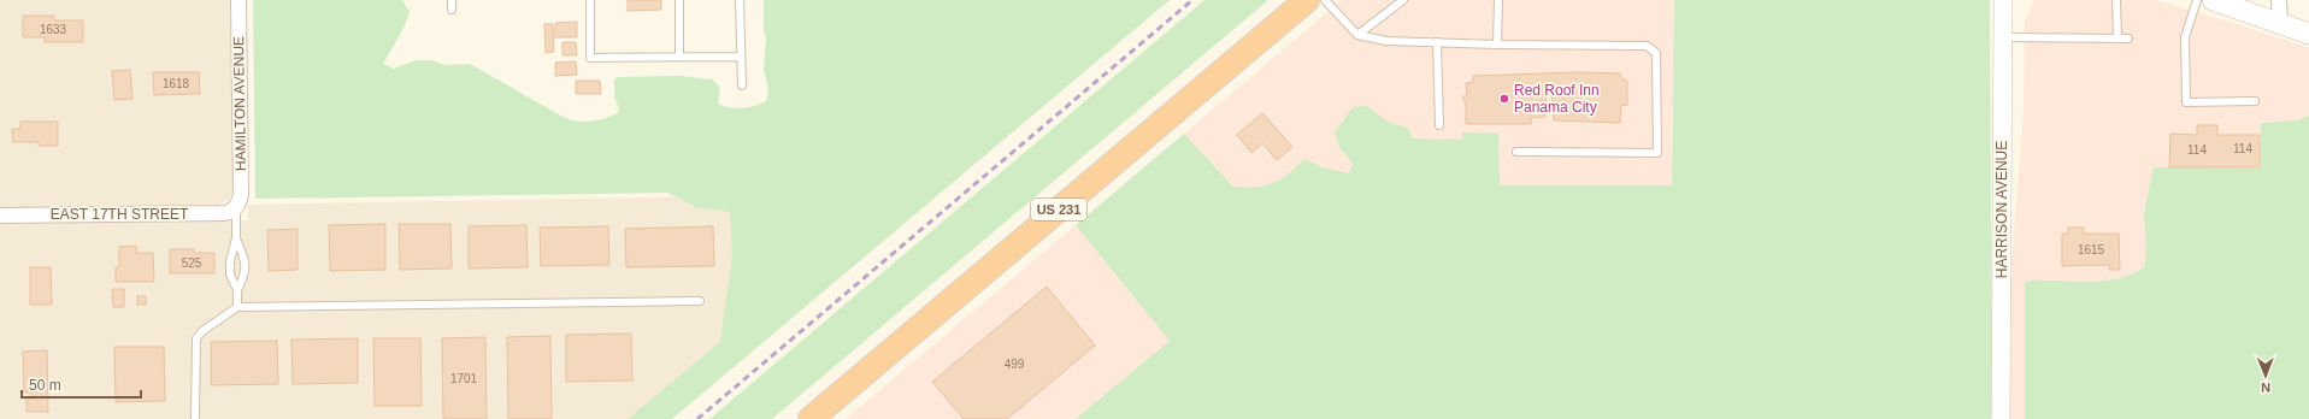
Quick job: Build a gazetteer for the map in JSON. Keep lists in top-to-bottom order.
{
  "streets": {
    "highway": ["US 231"],
    "street": ["HAMILTON AVENUE", "HARRISON AVENUE", "EAST 17TH STREET"]
  },
  "crossings": [
    ["HAMILTON AVENUE", "EAST 17TH STREET"]
  ],
  "places": ["Red Roof Inn Panama City"],
  "house_numbers": [
    "1633",
    "1618",
    "114",
    "114",
    "1615",
    "525",
    "499",
    "1701"
  ],
  "scale_bar": "50 m",
  "north": "bottom"
}
